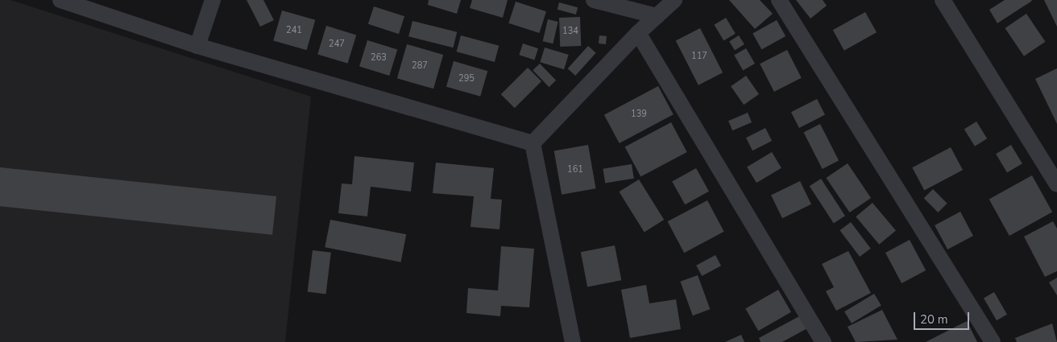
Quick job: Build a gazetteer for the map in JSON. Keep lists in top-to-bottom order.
{
  "house_numbers": [
    "241",
    "134",
    "247",
    "117",
    "263",
    "287",
    "295",
    "139",
    "161"
  ],
  "scale_bar": "20 m"
}
